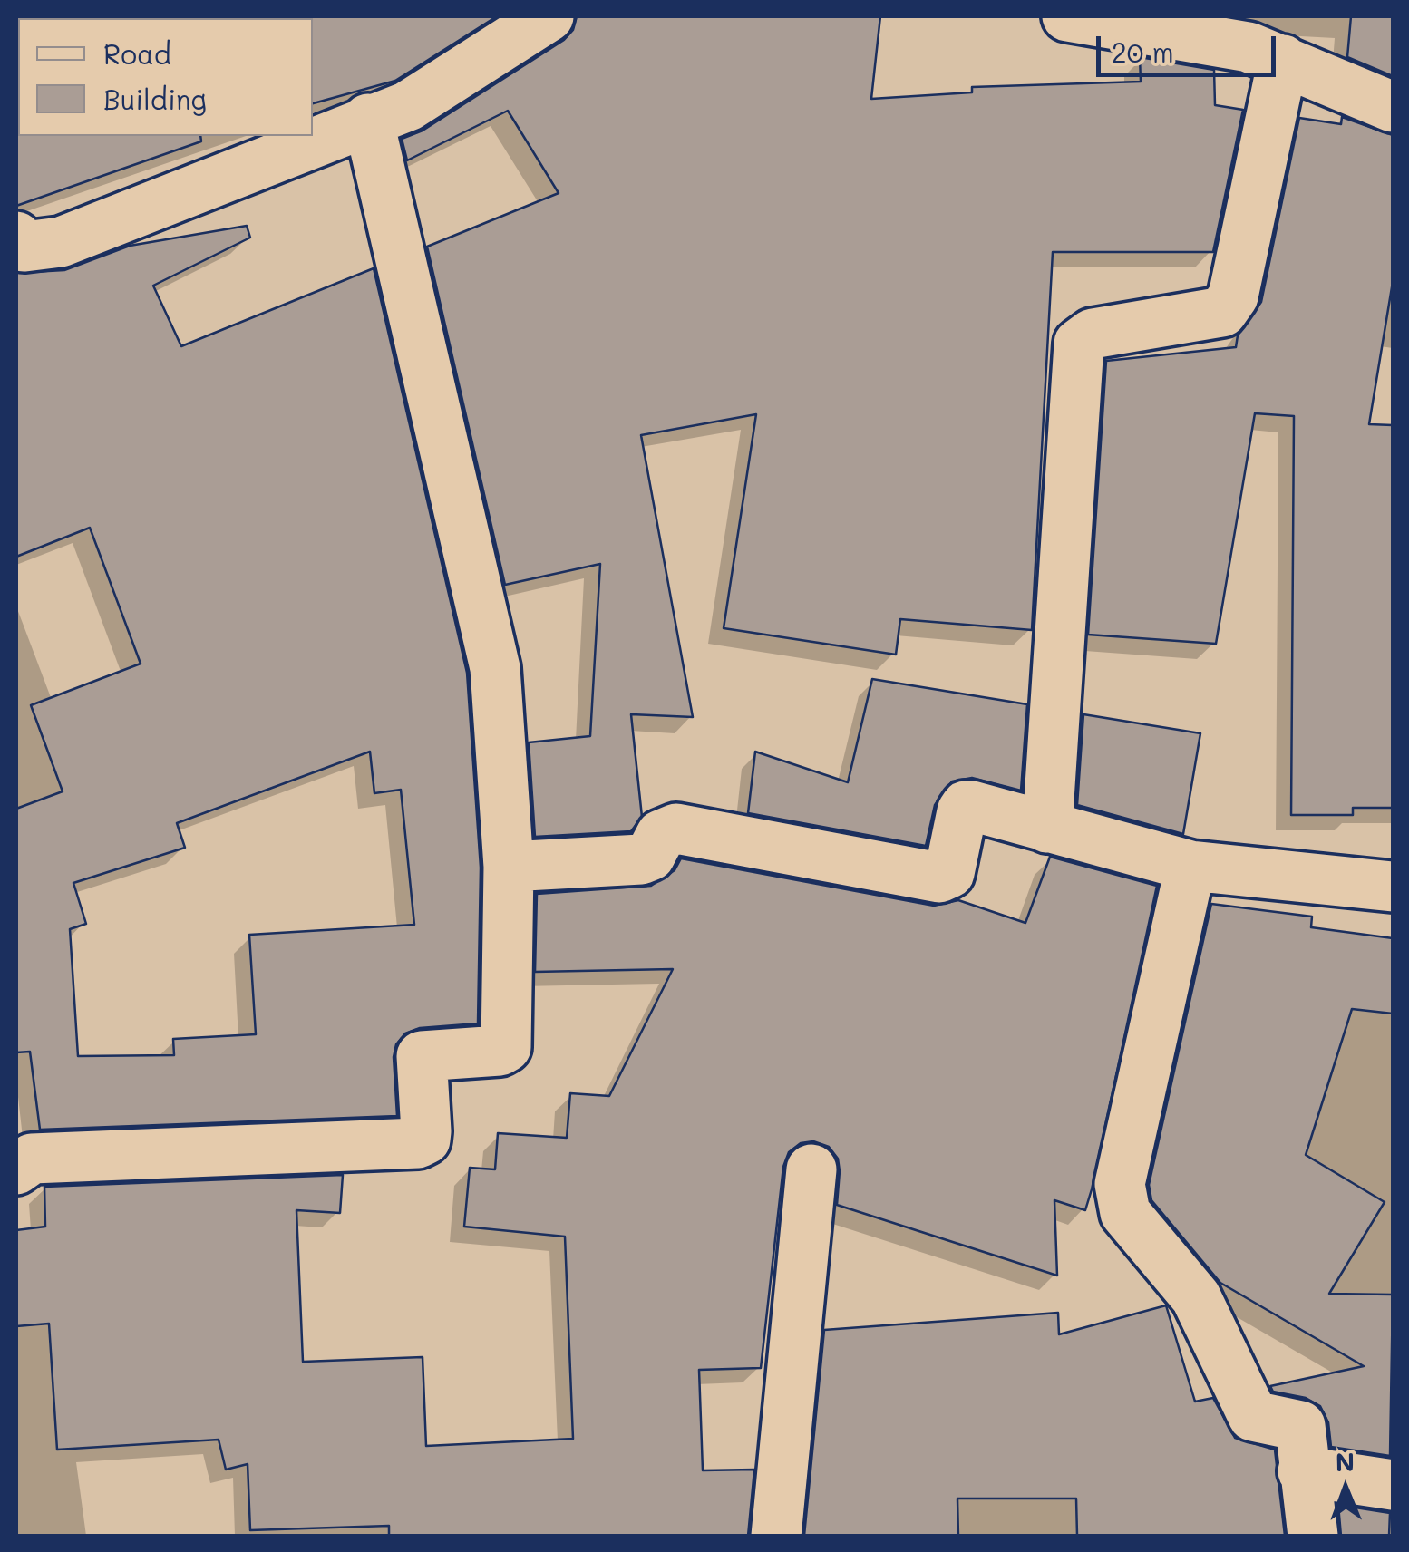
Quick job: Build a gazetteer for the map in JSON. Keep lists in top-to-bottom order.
{
  "legend": ["Road", "Building"],
  "scale_bar": "20 m",
  "north": "top"
}
